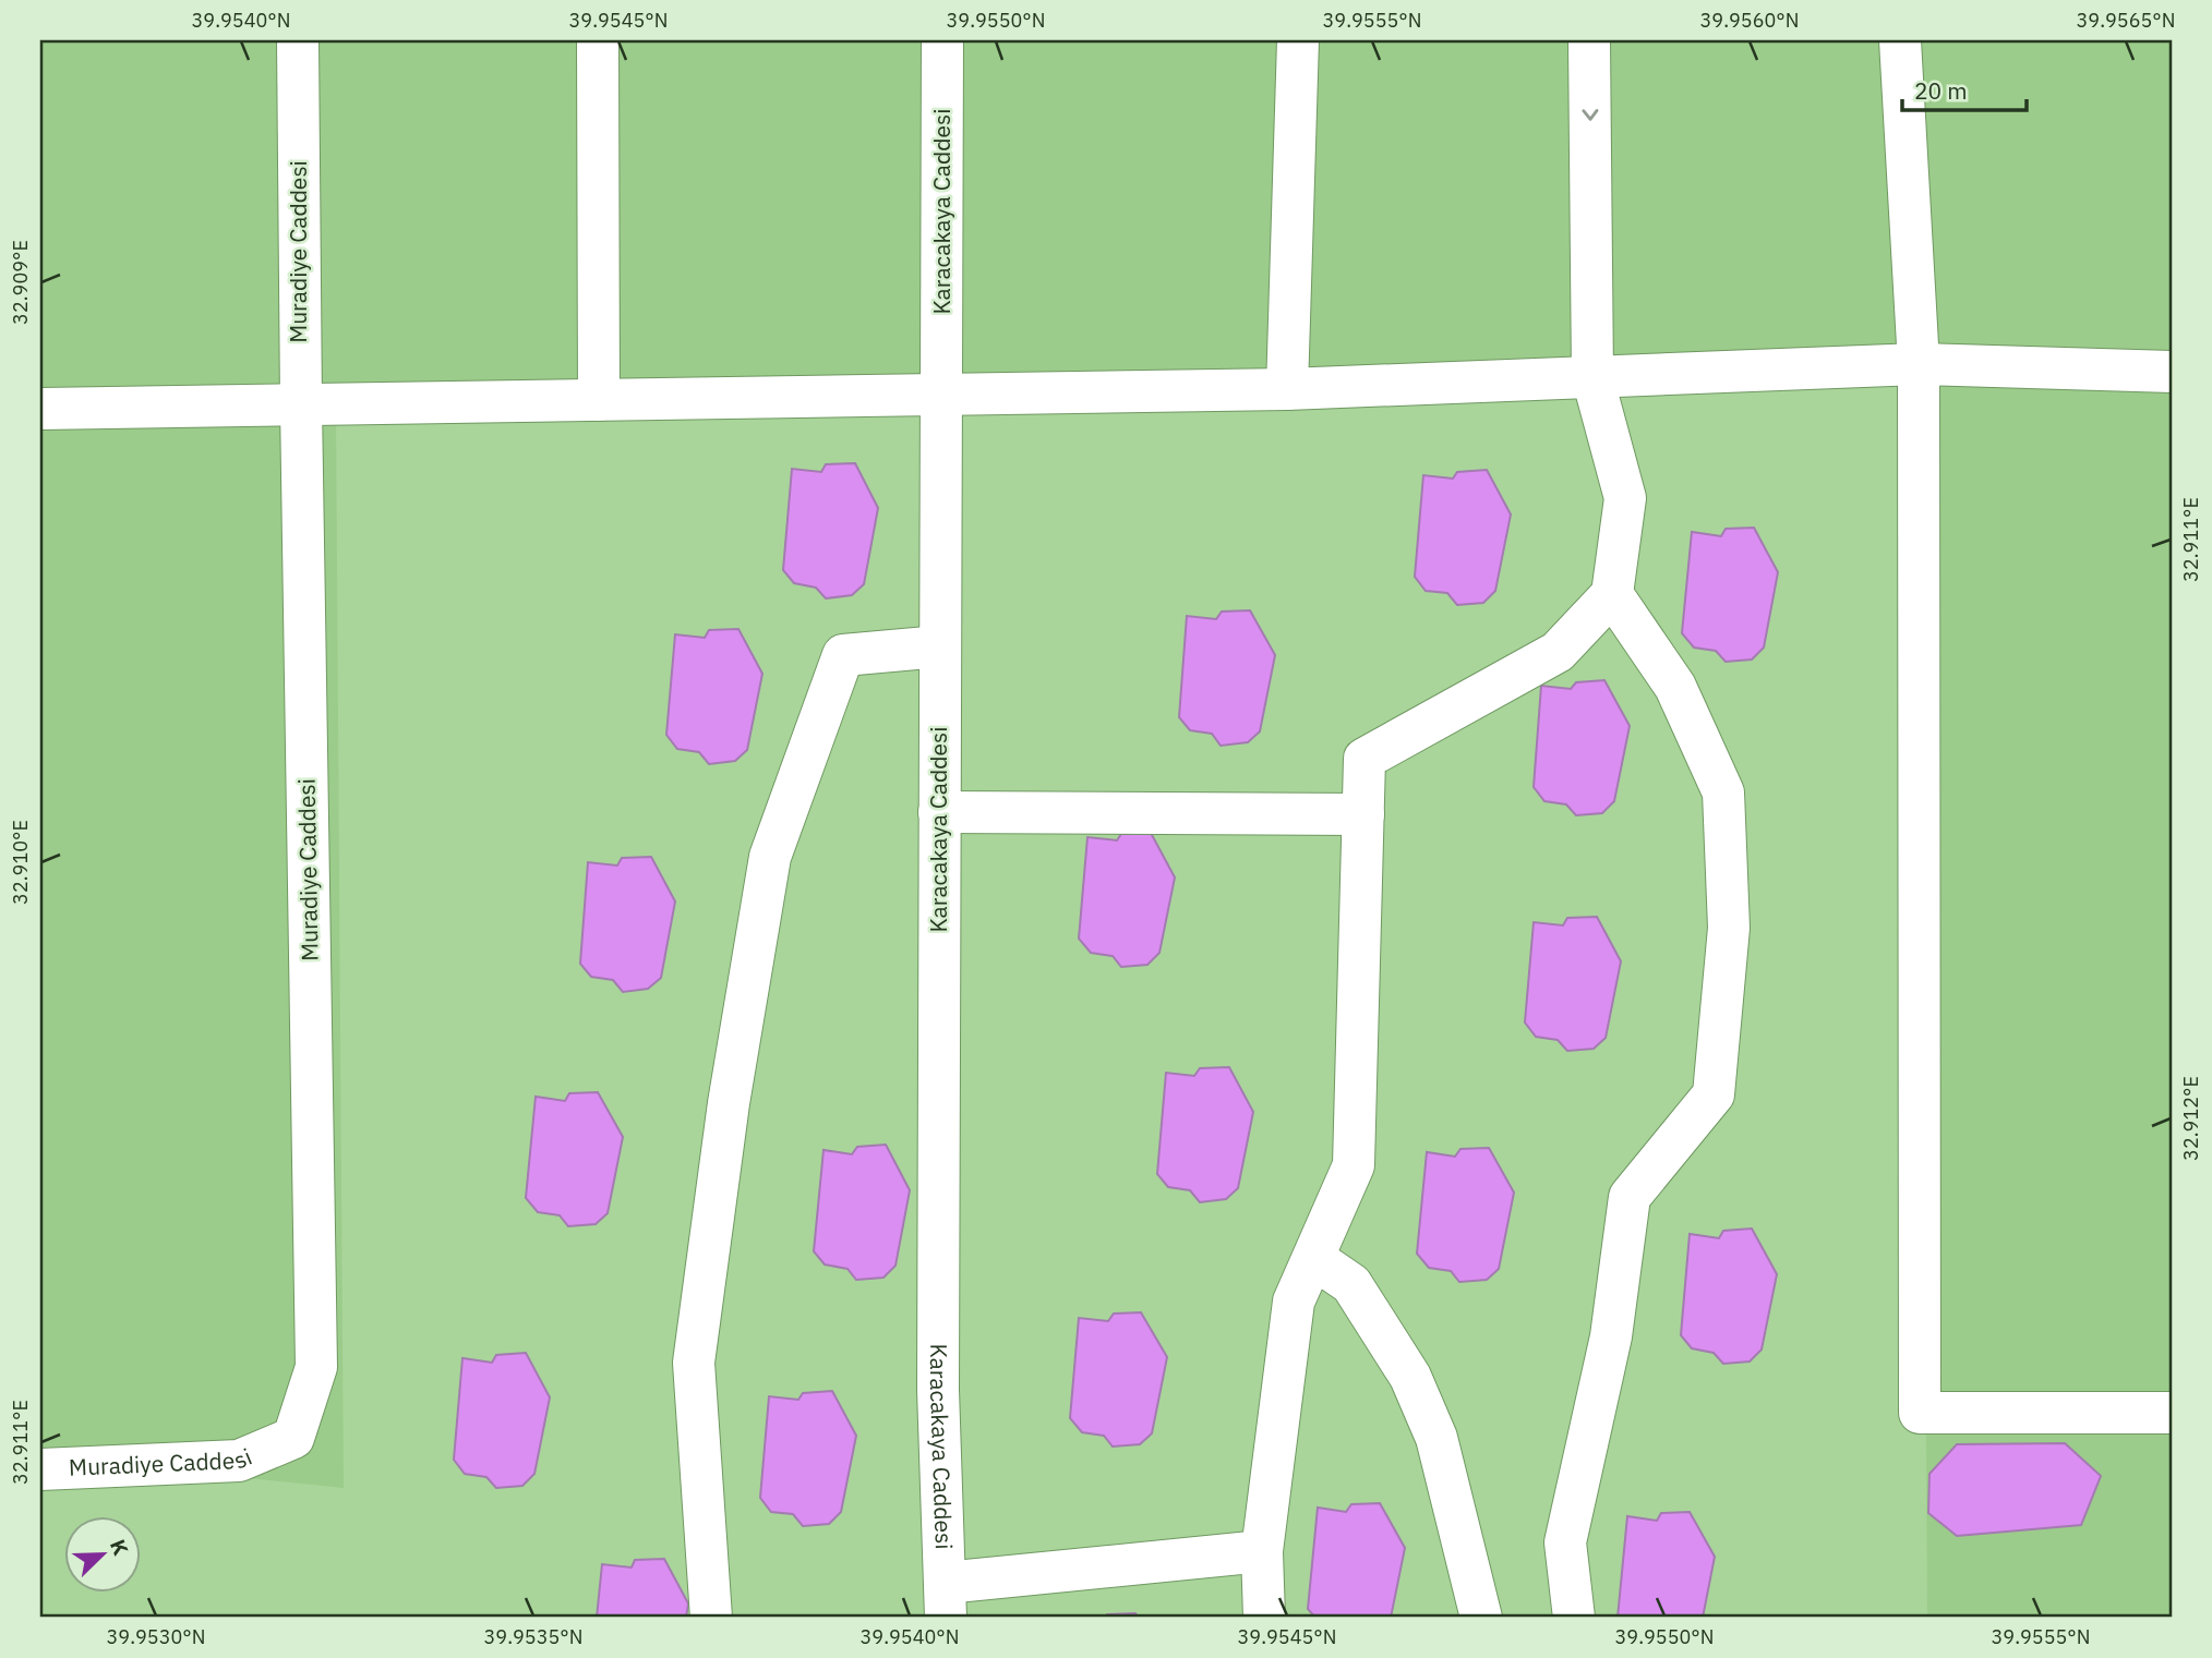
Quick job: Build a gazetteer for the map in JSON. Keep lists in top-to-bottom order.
{
  "streets": {
    "street": ["Karacakaya Caddesi", "Muradiye Caddesi"]
  },
  "scale_bar": "20 m",
  "north": "top right",
  "coordinates": [
    "39.9540°N",
    "39.9545°N",
    "39.9550°N",
    "39.9555°N",
    "39.9560°N",
    "39.9565°N",
    "32.909°E",
    "32.911°E",
    "32.910°E",
    "32.912°E",
    "39.9530°N",
    "39.9535°N"
  ]
}
